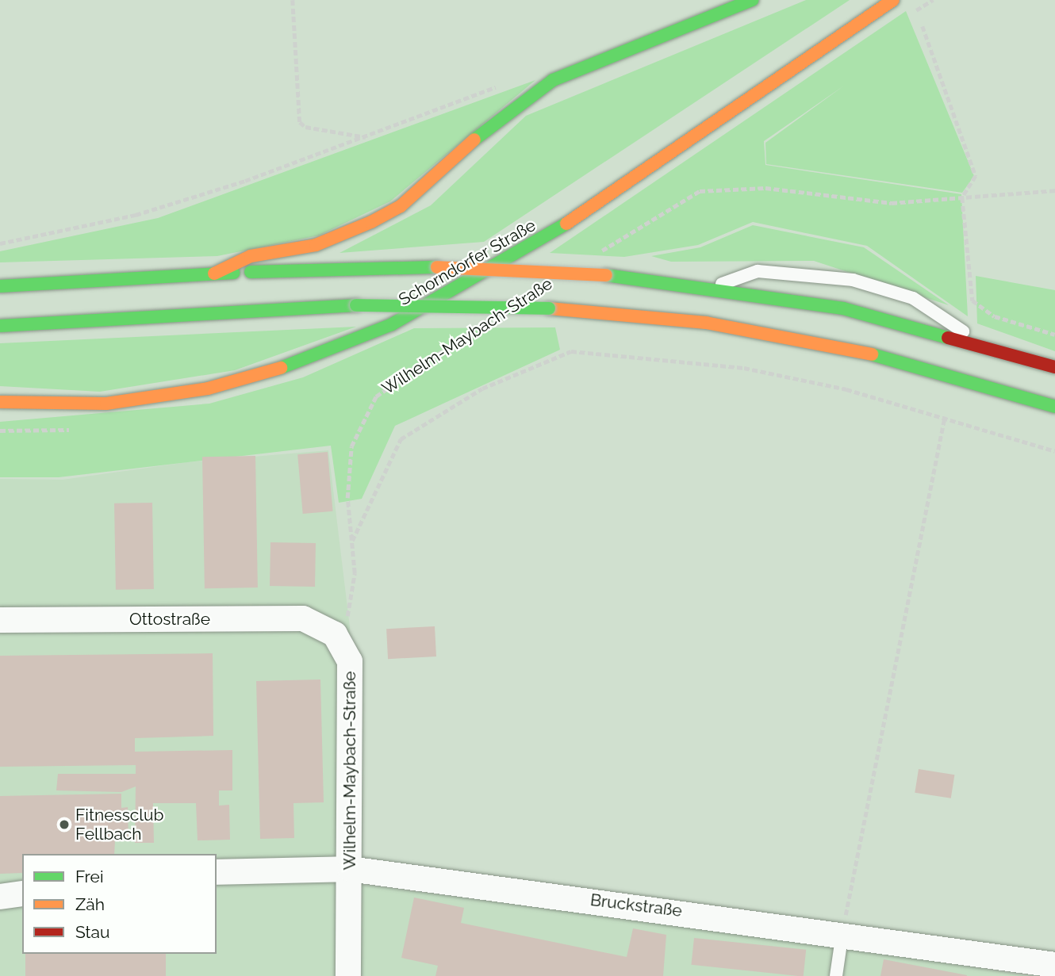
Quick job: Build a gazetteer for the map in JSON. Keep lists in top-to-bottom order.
{
  "streets": {
    "main road": ["Schorndorfer Straße"],
    "street": ["Wilhelm-Maybach-Straße", "Ottostraße", "Bruckstraße"]
  },
  "crossings": [
    ["Wilhelm-Maybach-Straße", "Ottostraße"],
    ["Wilhelm-Maybach-Straße", "Bruckstraße"]
  ],
  "places": ["Fitnessclub Fellbach"],
  "legend": ["Frei", "Zäh", "Stau"]
}
